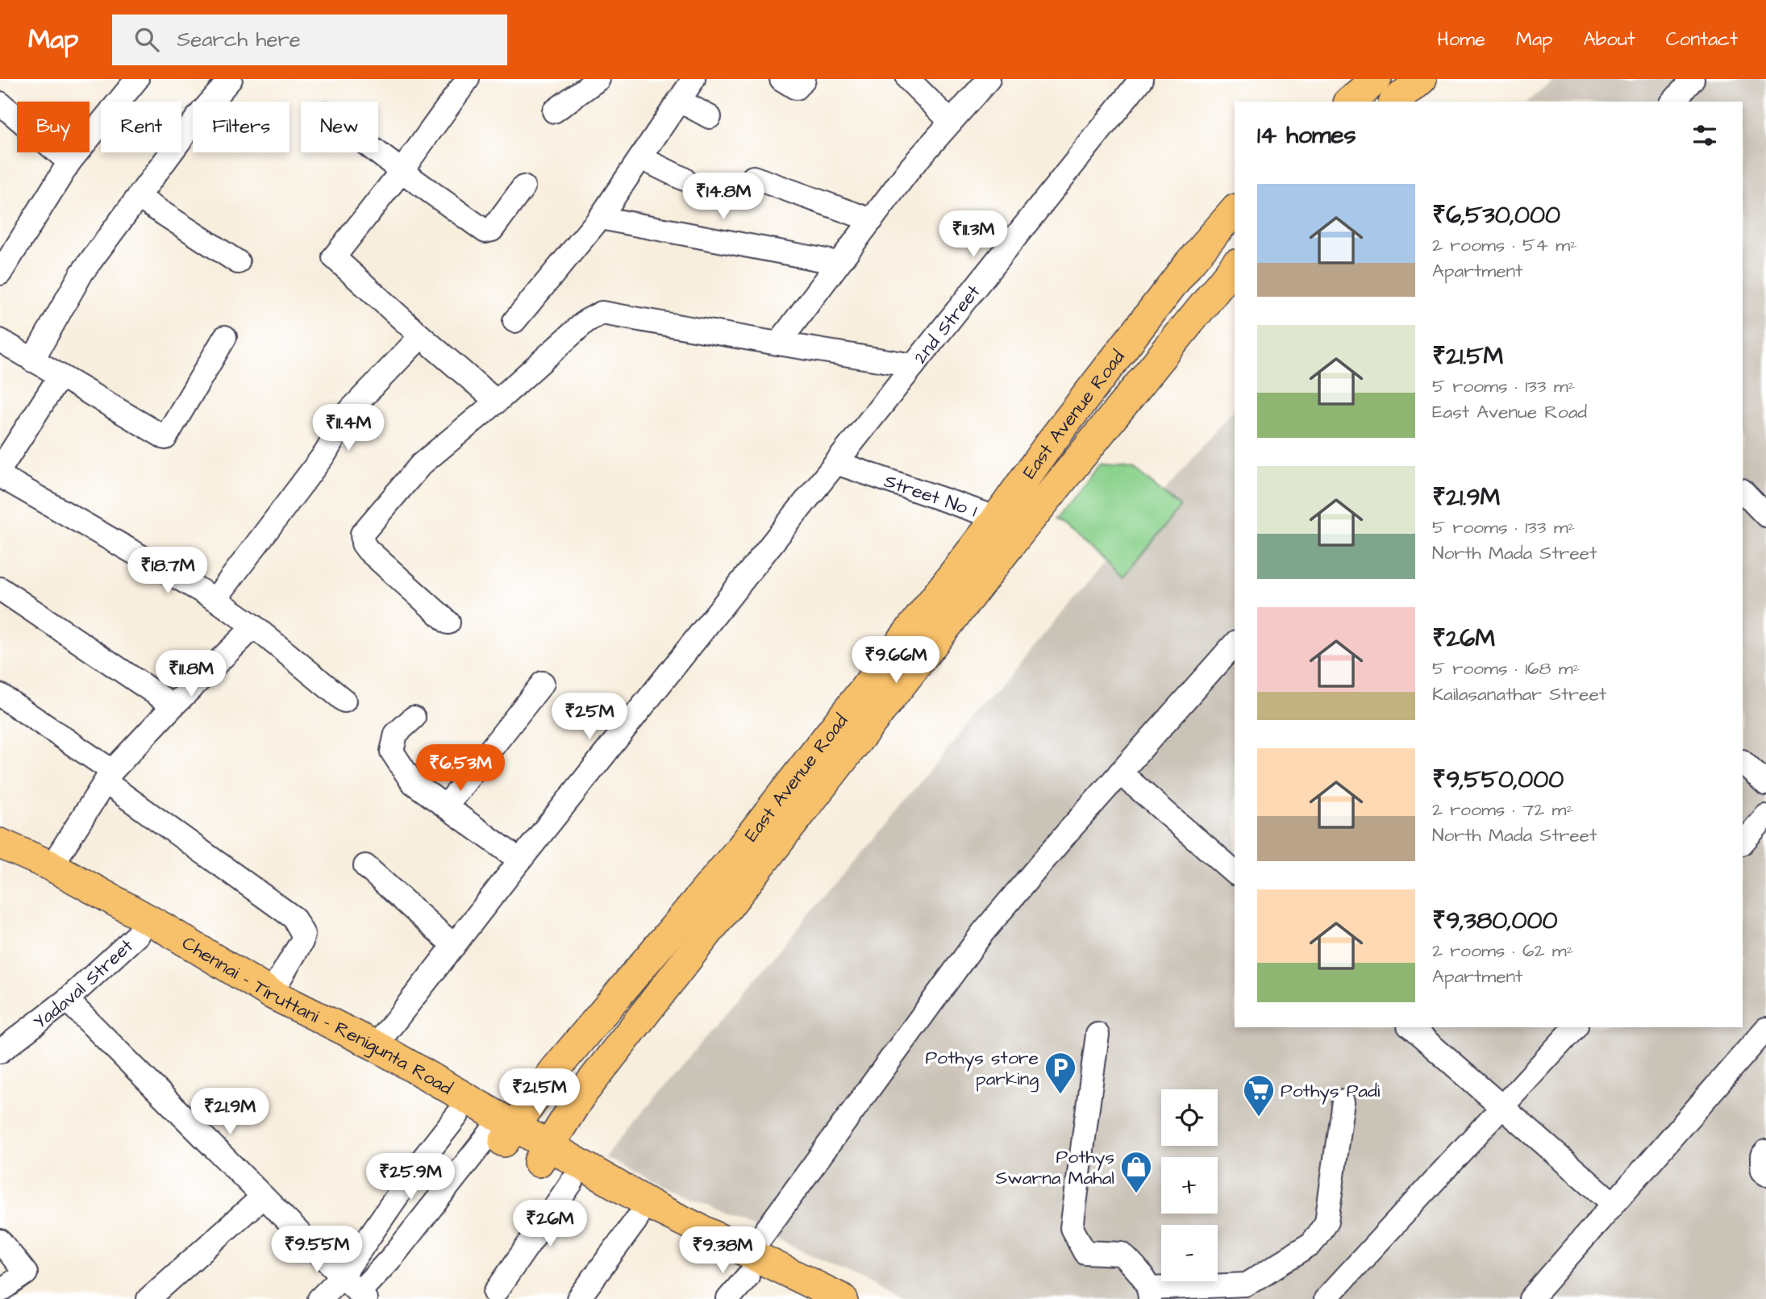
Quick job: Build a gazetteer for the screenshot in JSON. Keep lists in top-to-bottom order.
{
  "streets": {
    "main road": ["East Avenue Road", "Chennai - Tiruttani - Renigunta Road"],
    "street": ["2nd Street", "Street No 1", "Yadaval Street"]
  },
  "crossings": [
    ["2nd Street", "Street No 1"],
    ["2nd Street", "Chennai - Tiruttani - Renigunta Road"],
    ["East Avenue Road", "Street No 1"],
    ["East Avenue Road", "Chennai - Tiruttani - Renigunta Road"],
    ["Yadaval Street", "Chennai - Tiruttani - Renigunta Road"]
  ],
  "places": {
    "parking": ["Pothys store parking"],
    "supermarket": ["Pothys Padi"],
    "shop": ["Pothys Swarna Mahal"]
  },
  "page": {
    "header": "Map",
    "search": "Search here",
    "nav": [
      "Home",
      "Map",
      "About",
      "Contact"
    ],
    "chip": [
      "Buy",
      "Rent",
      "Filters",
      "New"
    ],
    "heading": "14 homes",
    "list": [
      {
        "name": "₹6,530,000",
        "note": "2 rooms · 54 m² · Apartment"
      },
      {
        "name": "₹21.5M",
        "note": "5 rooms · 133 m² · East Avenue Road"
      },
      {
        "name": "₹21.9M",
        "note": "5 rooms · 133 m² · North Mada Street"
      },
      {
        "name": "₹26M",
        "note": "5 rooms · 168 m² · Kailasanathar Street"
      },
      {
        "name": "₹9,550,000",
        "note": "2 rooms · 72 m² · North Mada Street"
      },
      {
        "name": "₹9,380,000",
        "note": "2 rooms · 62 m² · Apartment"
      }
    ],
    "price": [
      "₹14.8M",
      "₹11.3M",
      "₹11.4M",
      "₹18.7M",
      "₹9.66M",
      "₹11.8M",
      "₹25M",
      "₹6.53M",
      "₹21.5M",
      "₹21.9M",
      "₹25.9M",
      "₹26M",
      "₹9.55M",
      "₹9.38M"
    ],
    "map_buttons": ["+", "−"]
  }
}
